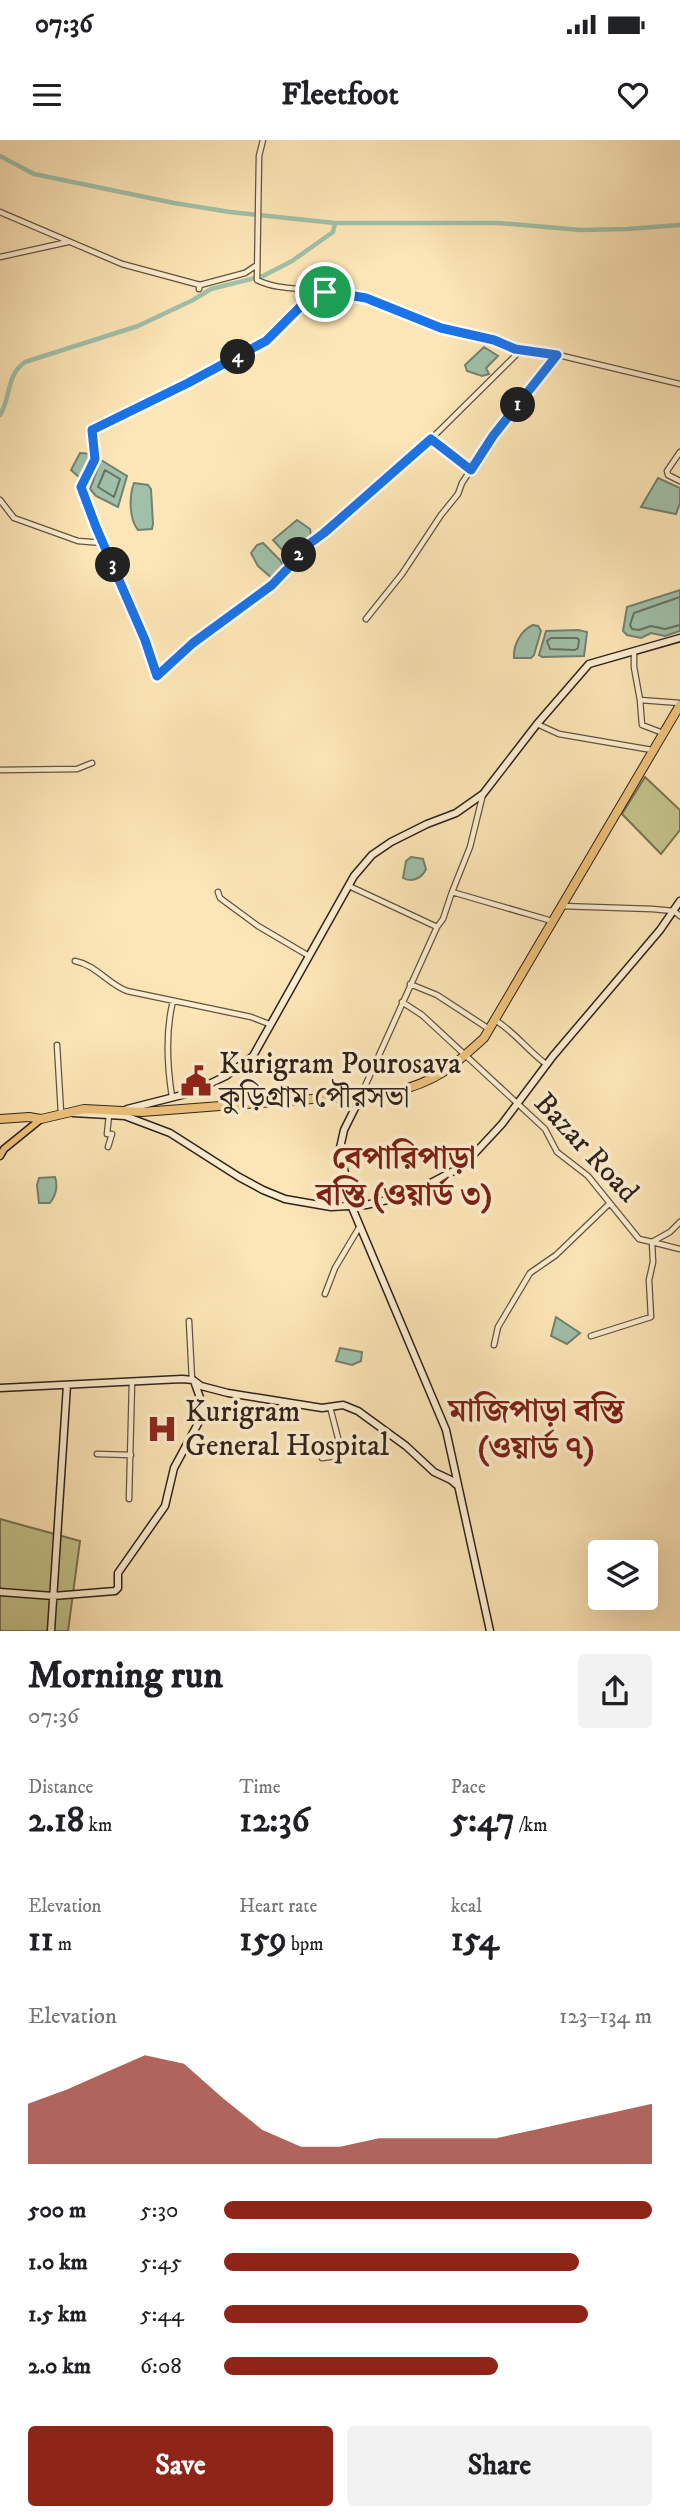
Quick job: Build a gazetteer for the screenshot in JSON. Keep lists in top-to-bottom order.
{
  "streets": {
    "street": ["Bazar Road"]
  },
  "districts": ["বেপারিপাড়া বস্তি (ওয়ার্ড ৩)", "মাজিপাড়া বস্তি (ওয়ার্ড ৭)"],
  "places": {
    "public building": ["Kurigram Pourosava কুড়িগ্রাম পৌরসভা"],
    "hospital": ["Kurigram General Hospital"]
  },
  "page": {
    "status": "07:36",
    "header": "Fleetfoot",
    "pins": [
      "4",
      "1",
      "2",
      "3"
    ],
    "heading": ["Morning run", "07:36"],
    "stats": [
      ["Distance", "2.18 km"],
      ["Time", "12:36"],
      ["Pace", "5:47 /km"],
      ["Elevation", "11 m"],
      ["Heart rate", "159 bpm"],
      ["kcal", "154"]
    ],
    "chart": ["Elevation", "123–134 m"],
    "list": [
      {
        "name": "500 m",
        "note": "5:30"
      },
      {
        "name": "1.0 km",
        "note": "5:45"
      },
      {
        "name": "1.5 km",
        "note": "5:44"
      },
      {
        "name": "2.0 km",
        "note": "6:08"
      }
    ],
    "buttons": ["Save", "Share"]
  }
}
